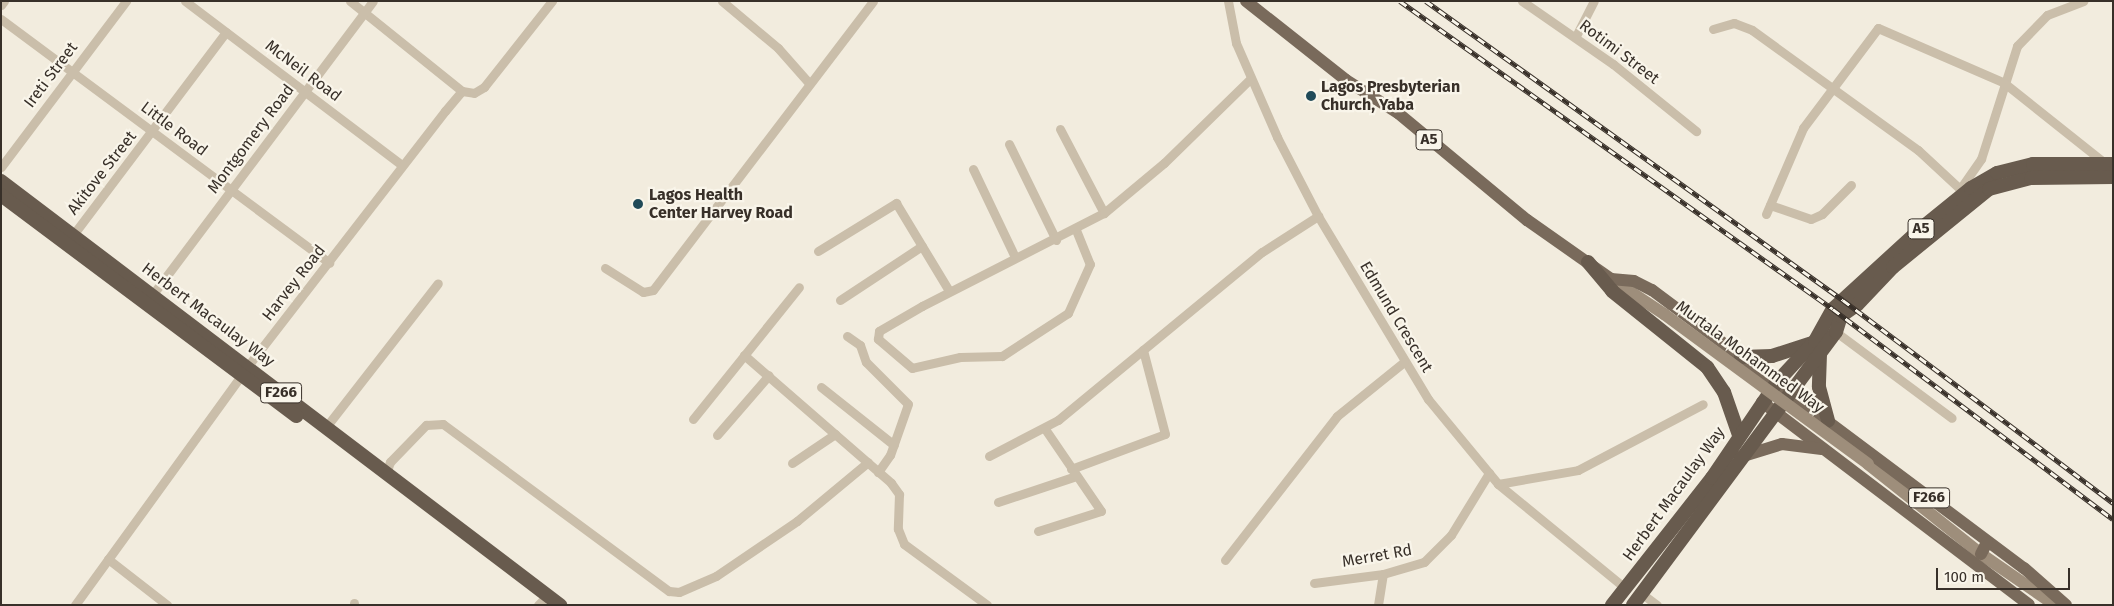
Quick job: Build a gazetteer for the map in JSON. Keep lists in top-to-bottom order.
{
  "streets": {
    "highway": ["A5", "Herbert Macaulay Way", "F266"],
    "main road": ["Murtala Mohammed Way"],
    "street": [
      "Rotimi Street",
      "McNeil Road",
      "Ireti Street",
      "Little Road",
      "Montgomery Road",
      "Akitove Street",
      "Harvey Road",
      "Edmund Crescent",
      "Merret Rd"
    ]
  },
  "crossings": [
    ["McNeil Road", "Montgomery Road"],
    ["McNeil Road", "Akitove Street"],
    ["McNeil Road", "Harvey Road"],
    ["Ireti Street", "Little Road"],
    ["Little Road", "Montgomery Road"],
    ["Little Road", "Akitove Street"],
    ["Little Road", "Harvey Road"],
    ["Montgomery Road", "Herbert Macaulay Way"],
    ["A5", "Herbert Macaulay Way"],
    ["A5", "Murtala Mohammed Way"],
    ["A5", "F266"],
    ["Akitove Street", "Herbert Macaulay Way"],
    ["Harvey Road", "Herbert Macaulay Way"],
    ["Herbert Macaulay Way", "Edmund Crescent"],
    ["Edmund Crescent", "Merret Rd"]
  ],
  "places": ["Lagos Presbyterian Church, Yaba", "Lagos Health Center Harvey Road"],
  "scale_bar": "100 m"
}
